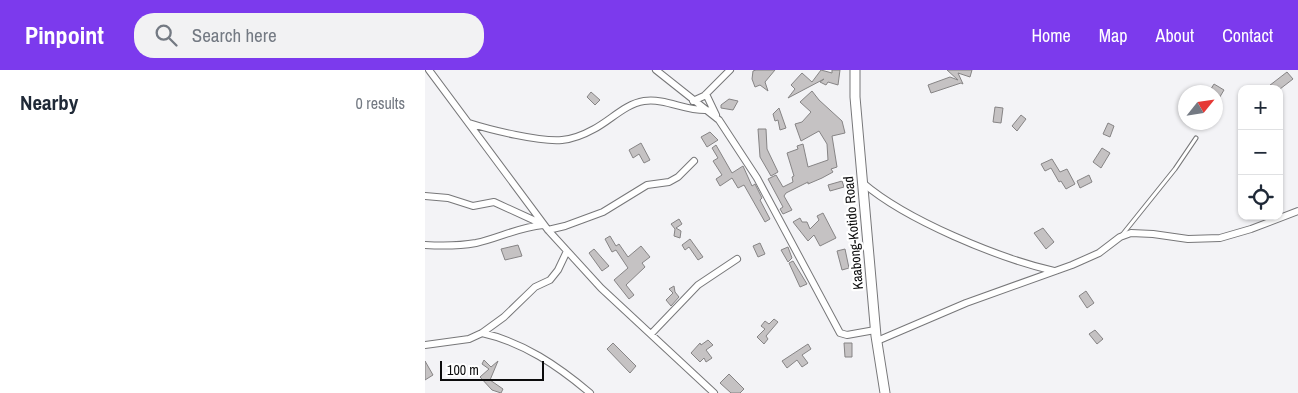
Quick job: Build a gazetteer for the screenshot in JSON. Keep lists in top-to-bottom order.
{
  "streets": {
    "main road": ["Kaabong-Kotido Road"]
  },
  "scale_bar": "100 m",
  "north": "top right",
  "page": {
    "header": "Pinpoint",
    "search": "Search here",
    "nav": [
      "Home",
      "Map",
      "About",
      "Contact"
    ],
    "heading": ["Nearby", "0 results"],
    "map_buttons": ["+", "−"],
    "scale": "100 m"
  }
}
